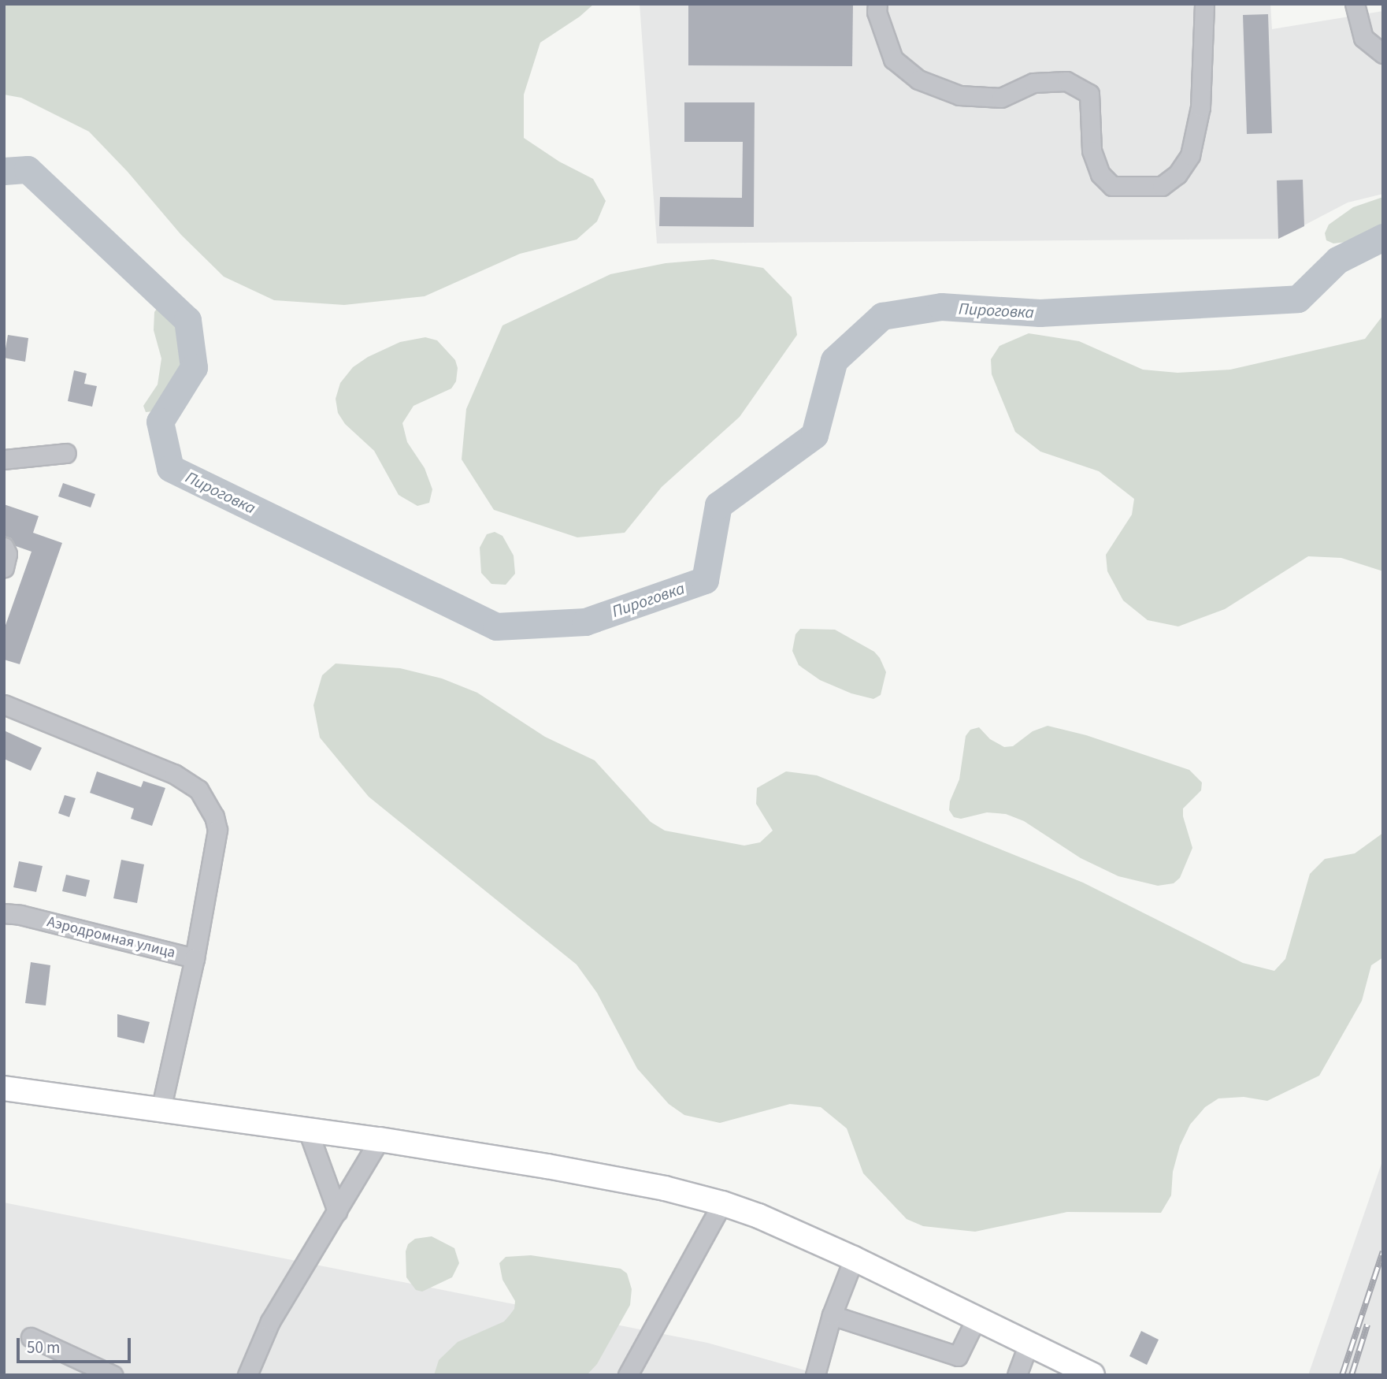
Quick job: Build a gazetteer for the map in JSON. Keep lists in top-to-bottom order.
{
  "streets": {
    "street": ["Аэродромная улица"]
  },
  "water": ["Пироговка"],
  "scale_bar": "50 m"
}
